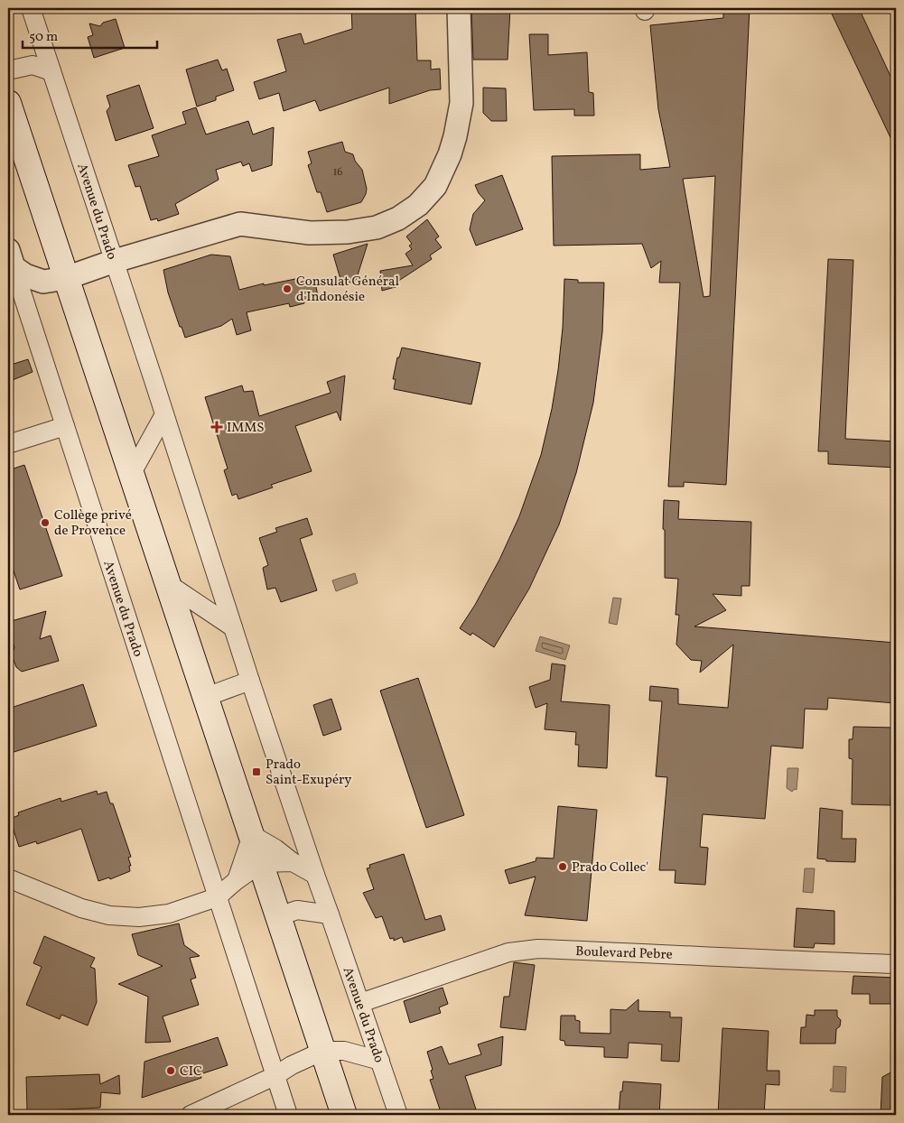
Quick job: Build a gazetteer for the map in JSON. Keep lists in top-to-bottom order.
{
  "streets": {
    "street": ["Avenue du Prado", "Boulevard Pebre"]
  },
  "crossings": [
    ["Avenue du Prado", "Boulevard Pebre"]
  ],
  "places": {
    "other": [
      "Consulat Général d'Indonésie",
      "Collège privé de Provence",
      "Prado Collec'",
      "CIC"
    ],
    "health": ["IMMS"],
    "transit": ["Prado Saint-Exupéry"]
  },
  "house_numbers": ["16"],
  "scale_bar": "50 m"
}
